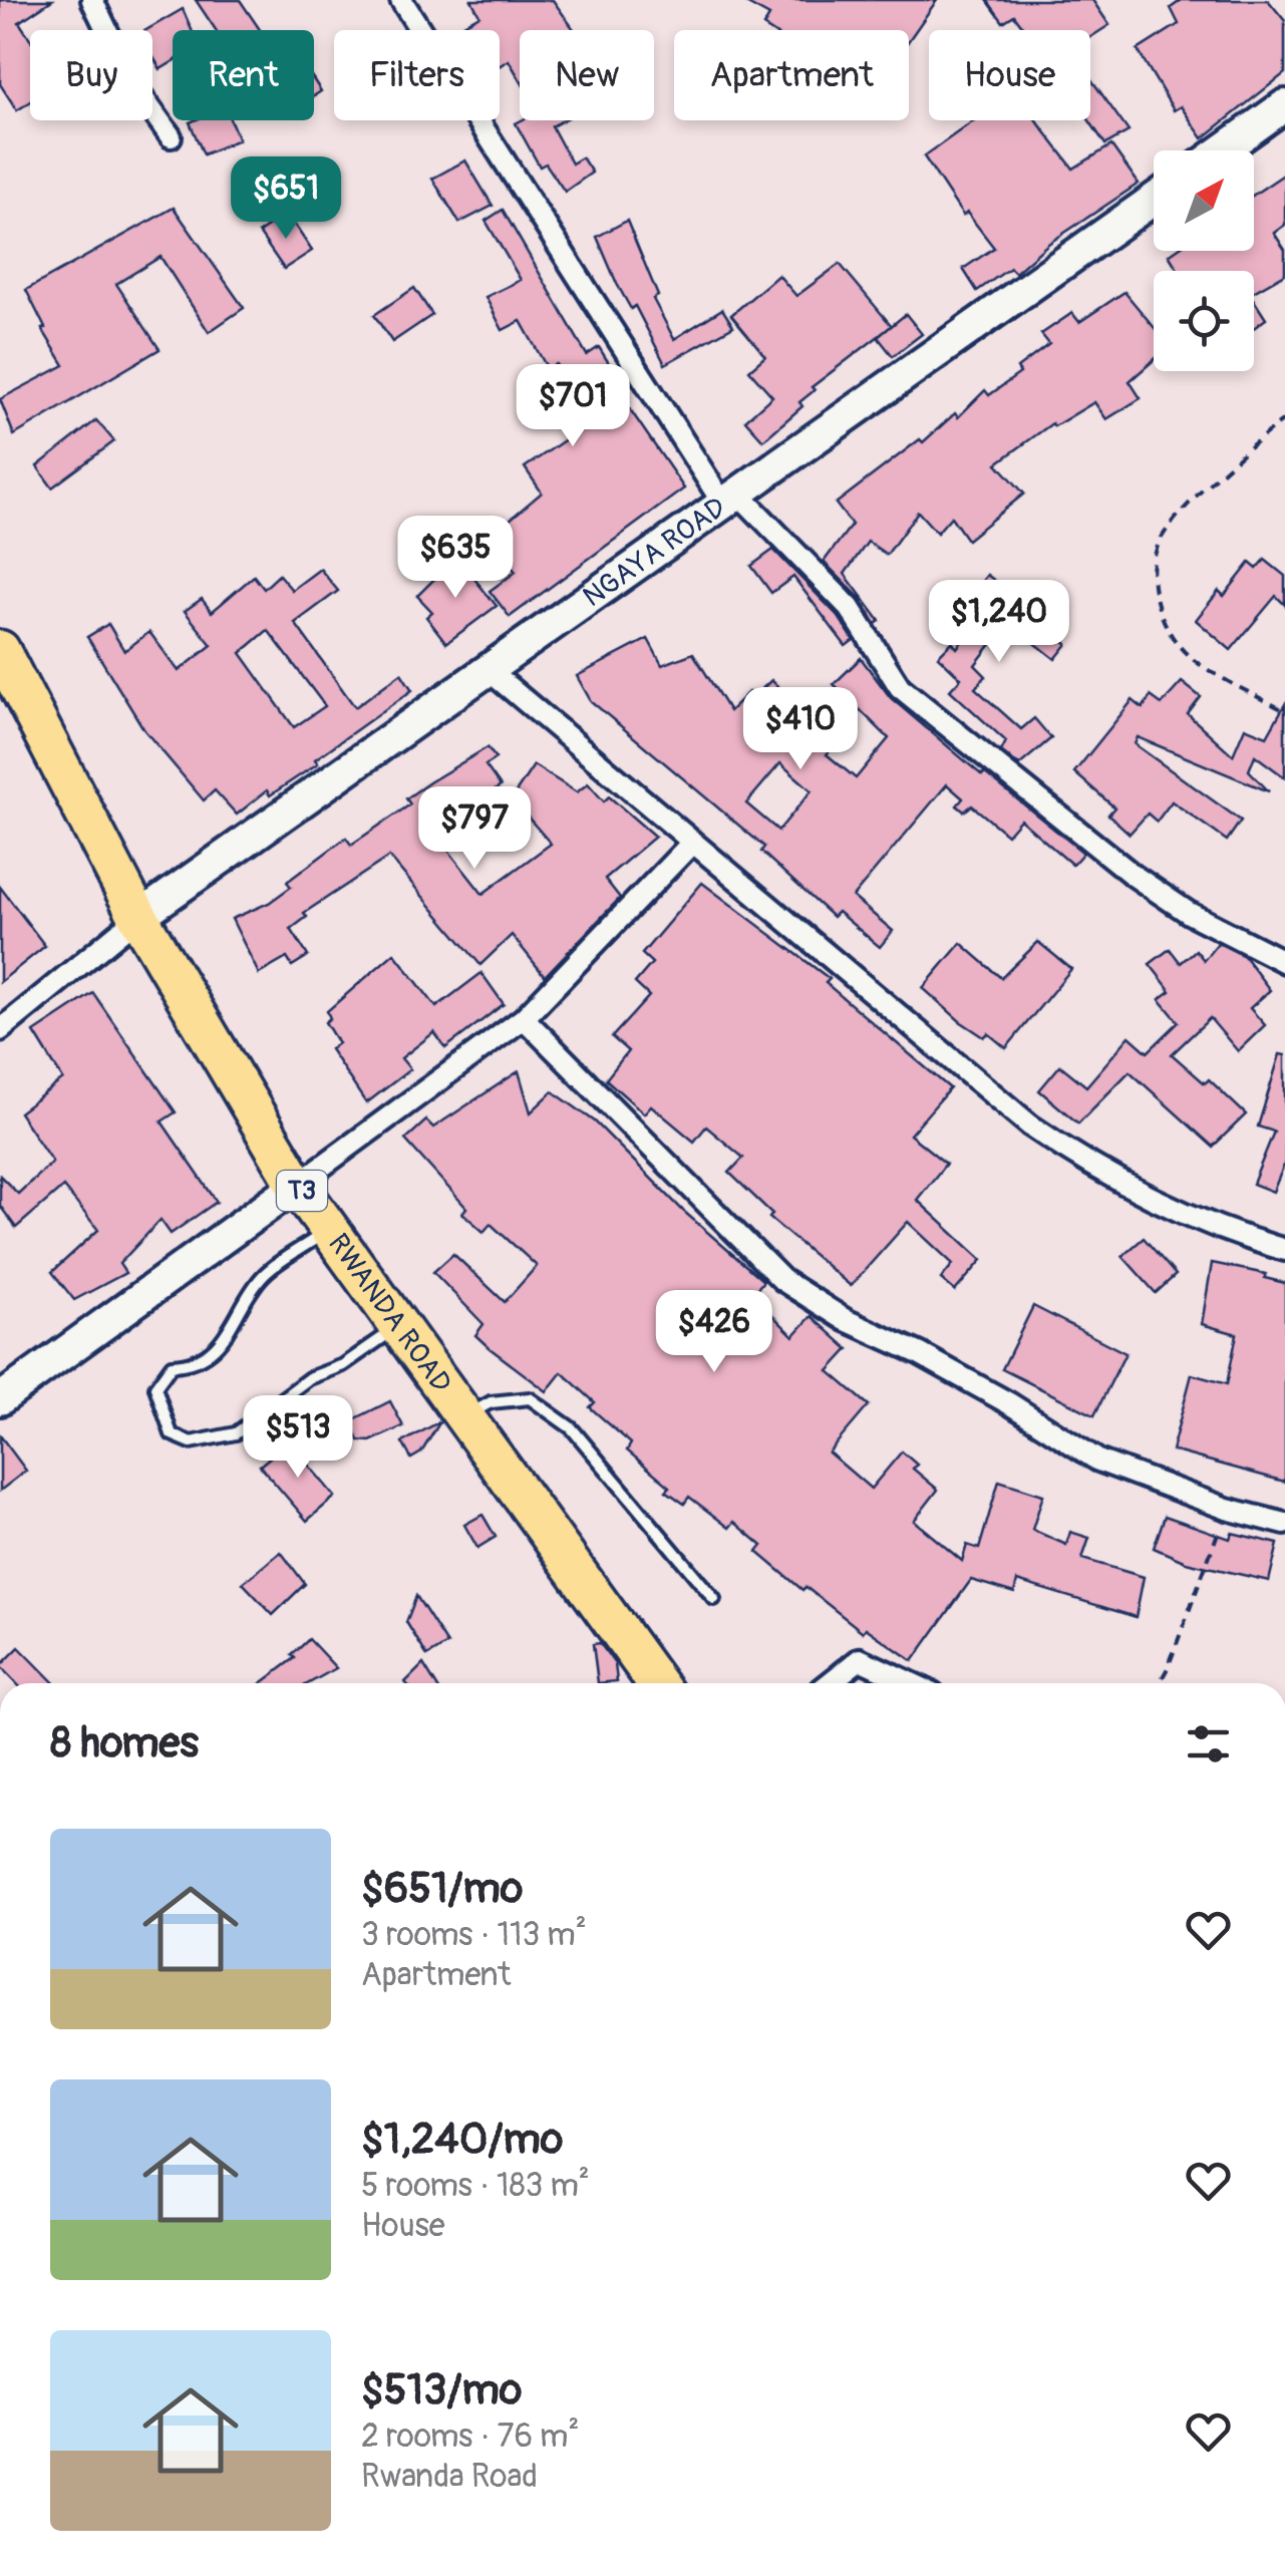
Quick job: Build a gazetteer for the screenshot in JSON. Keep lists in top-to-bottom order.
{
  "streets": {
    "highway": ["T3", "RWANDA ROAD"],
    "street": ["NGAYA ROAD"]
  },
  "crossings": [
    ["NGAYA ROAD", "RWANDA ROAD"]
  ],
  "north": "top right",
  "page": {
    "chip": [
      "Buy",
      "Rent",
      "Filters",
      "New",
      "Apartment",
      "House"
    ],
    "price": [
      "$651",
      "$701",
      "$635",
      "$1,240",
      "$410",
      "$797",
      "$426",
      "$513"
    ],
    "heading": "8 homes",
    "list": [
      {
        "name": "$651/mo",
        "note": "3 rooms · 113 m² · Apartment"
      },
      {
        "name": "$1,240/mo",
        "note": "5 rooms · 183 m² · House"
      },
      {
        "name": "$513/mo",
        "note": "2 rooms · 76 m² · Rwanda Road"
      }
    ]
  }
}
